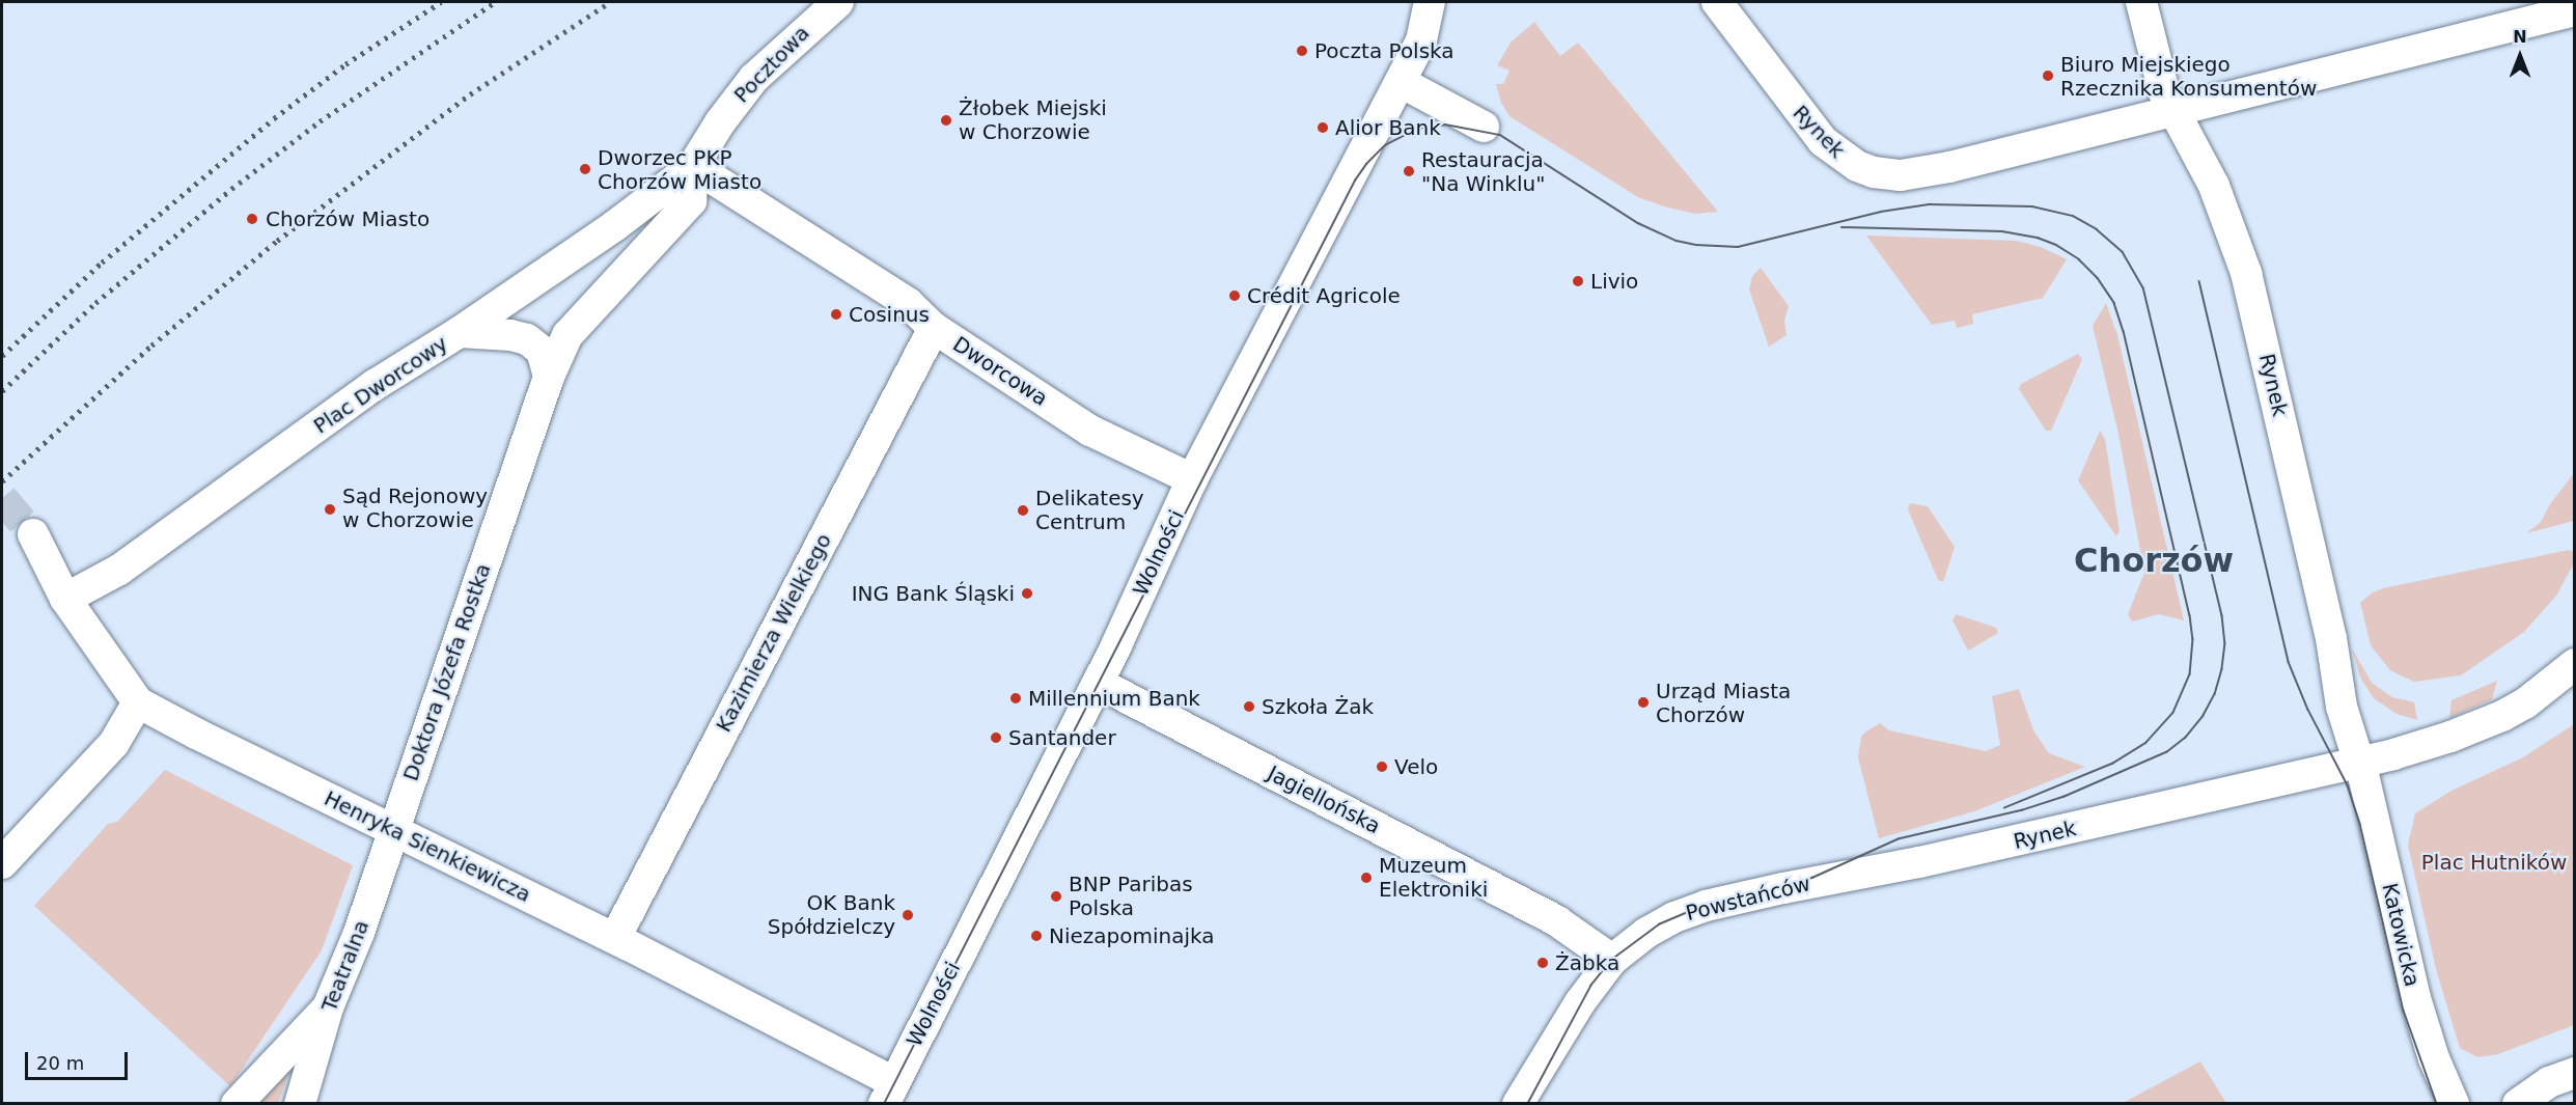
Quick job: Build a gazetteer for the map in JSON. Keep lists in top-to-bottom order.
{
  "streets": {
    "street": [
      "Pocztowa",
      "Rynek",
      "Dworcowa",
      "Plac Dworcowy",
      "Wolności",
      "Kazimierza Wielkiego",
      "Doktora Józefa Rostka",
      "Jagiellońska",
      "Henryka Sienkiewicza",
      "Powstańców",
      "Katowicka",
      "Teatralna"
    ]
  },
  "crossings": [
    ["Pocztowa", "Dworcowa"],
    ["Pocztowa", "Plac Dworcowy"],
    ["Pocztowa", "Doktora Józefa Rostka"],
    ["Rynek", "Powstańców"],
    ["Rynek", "Katowicka"],
    ["Dworcowa", "Plac Dworcowy"],
    ["Dworcowa", "Wolności"],
    ["Dworcowa", "Kazimierza Wielkiego"],
    ["Dworcowa", "Doktora Józefa Rostka"],
    ["Plac Dworcowy", "Doktora Józefa Rostka"],
    ["Plac Dworcowy", "Henryka Sienkiewicza"],
    ["Wolności", "Jagiellońska"],
    ["Wolności", "Henryka Sienkiewicza"],
    ["Kazimierza Wielkiego", "Henryka Sienkiewicza"],
    ["Doktora Józefa Rostka", "Henryka Sienkiewicza"],
    ["Doktora Józefa Rostka", "Teatralna"],
    ["Jagiellońska", "Powstańców"],
    ["Henryka Sienkiewicza", "Teatralna"]
  ],
  "districts": ["Chorzów"],
  "parks": ["Plac Hutników"],
  "places": [
    "Poczta Polska",
    "Biuro Miejskiego Rzecznika Konsumentów",
    "Żłobek Miejski w Chorzowie",
    "Alior Bank",
    "Dworzec PKP Chorzów Miasto",
    "Restauracja \"Na Winklu\"",
    "Chorzów Miasto",
    "Livio",
    "Crédit Agricole",
    "Cosinus",
    "Sąd Rejonowy w Chorzowie",
    "Delikatesy Centrum",
    "ING Bank Śląski",
    "Millennium Bank",
    "Urząd Miasta Chorzów",
    "Szkoła Żak",
    "Santander",
    "Velo",
    "Muzeum Elektroniki",
    "BNP Paribas Polska",
    "OK Bank Spółdzielczy",
    "Niezapominajka",
    "Żabka"
  ],
  "scale_bar": "20 m",
  "north": "top"
}
